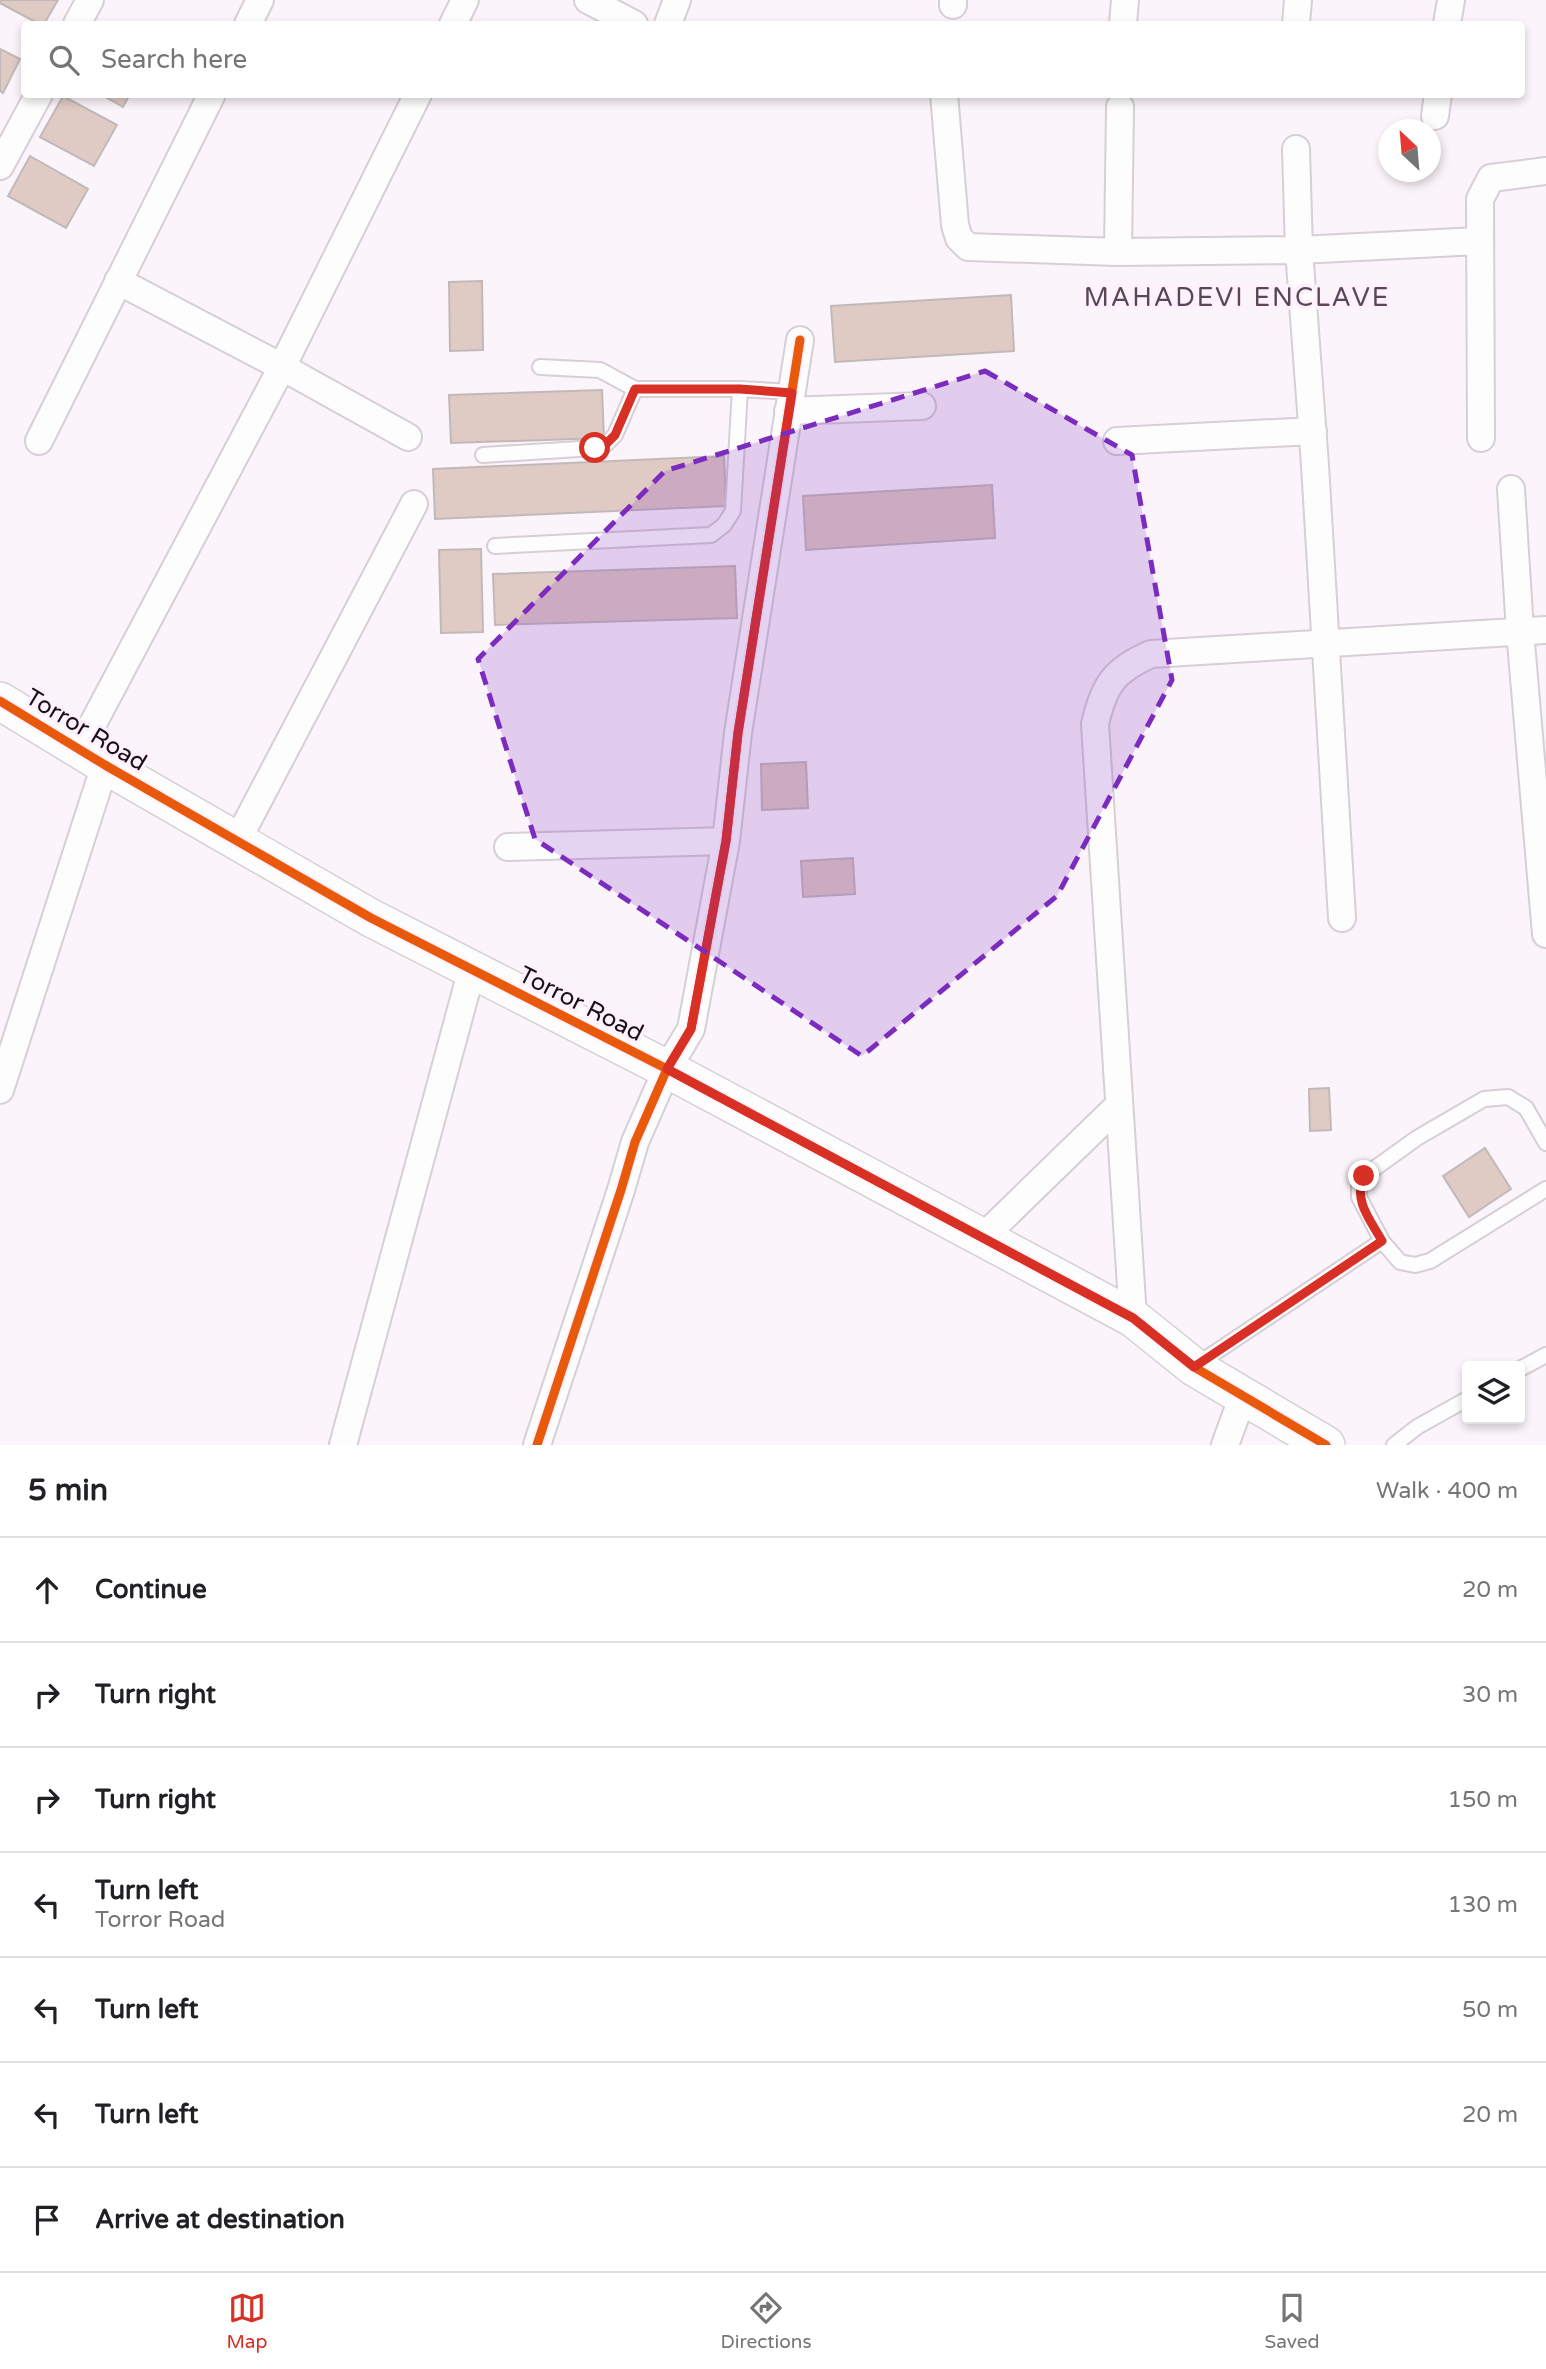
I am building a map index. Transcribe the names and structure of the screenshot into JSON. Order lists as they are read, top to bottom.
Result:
{
  "streets": {
    "street": ["Torror Road"]
  },
  "districts": ["MAHADEVI ENCLAVE"],
  "north": "top left",
  "page": {
    "search": "Search here",
    "heading": ["5 min", "Walk · 400 m"],
    "list": [
      ["Continue", "20 m"],
      ["Turn right", "30 m"],
      ["Turn right", "150 m"],
      ["Turn left", "Torror Road", "130 m"],
      ["Turn left", "50 m"],
      ["Turn left", "20 m"],
      "Arrive at destination"
    ],
    "nav": ["Map", "Directions", "Saved"]
  }
}
